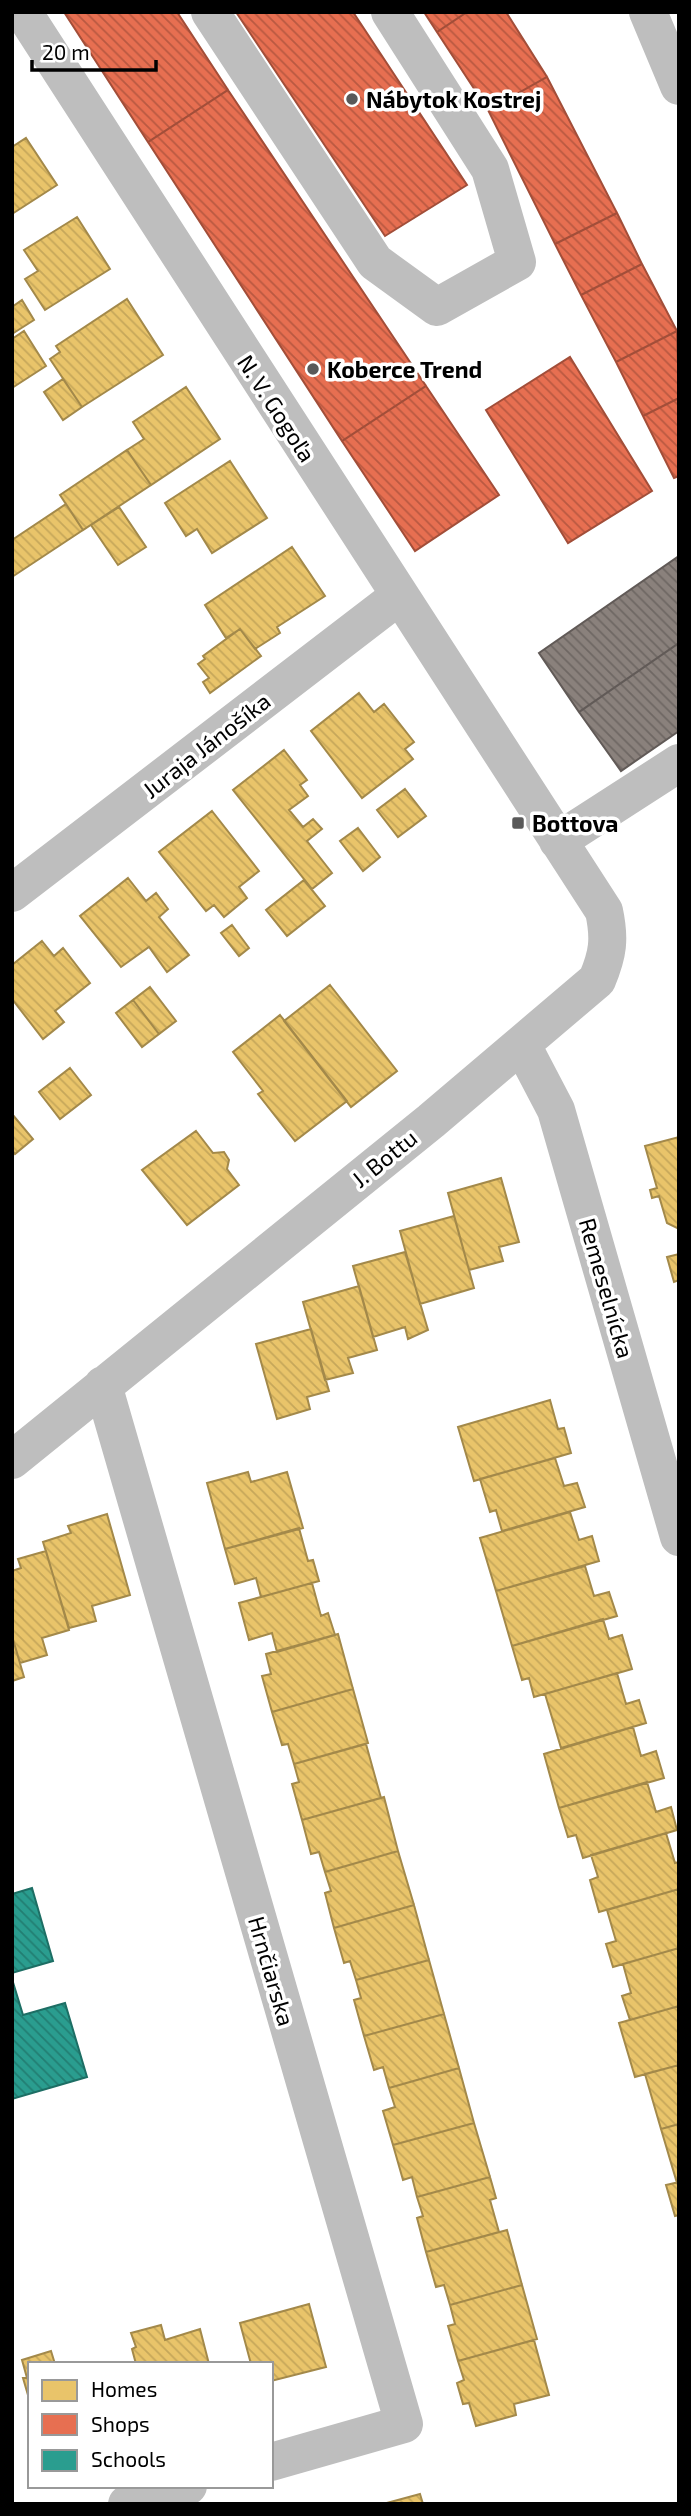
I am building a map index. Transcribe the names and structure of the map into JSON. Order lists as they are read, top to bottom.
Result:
{
  "streets": {
    "street": [
      "N. V. Gogoľa",
      "Juraja Jánošíka",
      "J. Bottu",
      "Remeselnícka",
      "Hrnčiarska"
    ]
  },
  "crossings": [
    ["N. V. Gogoľa", "Juraja Jánošíka"],
    ["N. V. Gogoľa", "J. Bottu"],
    ["J. Bottu", "Remeselnícka"],
    ["J. Bottu", "Hrnčiarska"]
  ],
  "places": {
    "other": ["Nábytok Kostrej", "Koberce Trend"],
    "transit": ["Bottova"]
  },
  "legend": ["Homes", "Shops", "Schools"],
  "scale_bar": "20 m"
}
